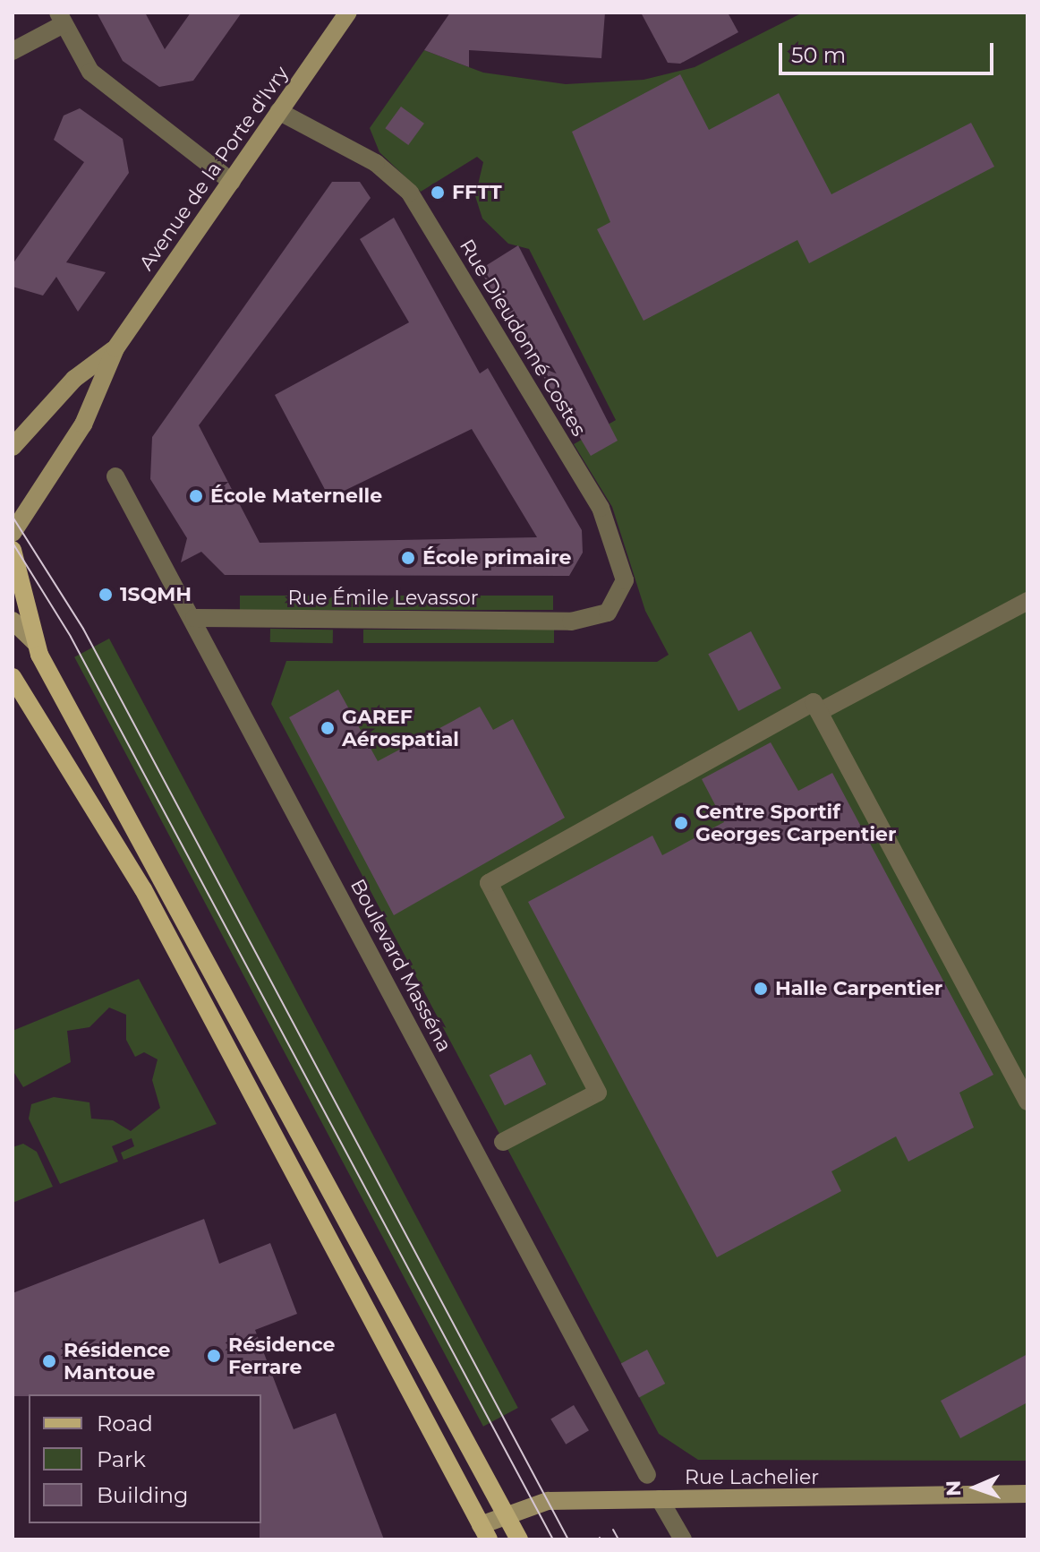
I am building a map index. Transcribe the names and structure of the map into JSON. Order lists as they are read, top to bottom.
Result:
{
  "streets": {
    "main road": ["Avenue de la Porte d'Ivry", "Rue Lachelier"],
    "street": ["Rue Dieudonné Costes", "Rue Émile Levassor", "Boulevard Masséna"]
  },
  "crossings": [
    ["Avenue de la Porte d'Ivry", "Rue Dieudonné Costes"],
    ["Rue Dieudonné Costes", "Rue Émile Levassor"],
    ["Rue Émile Levassor", "Boulevard Masséna"]
  ],
  "places": [
    "FFTT",
    "École Maternelle",
    "École primaire",
    "1SQMH",
    "GAREF Aérospatial",
    "Centre Sportif Georges Carpentier",
    "Halle Carpentier",
    "Résidence Ferrare",
    "Résidence Mantoue"
  ],
  "legend": ["Road", "Park", "Building"],
  "scale_bar": "50 m",
  "north": "left"
}
